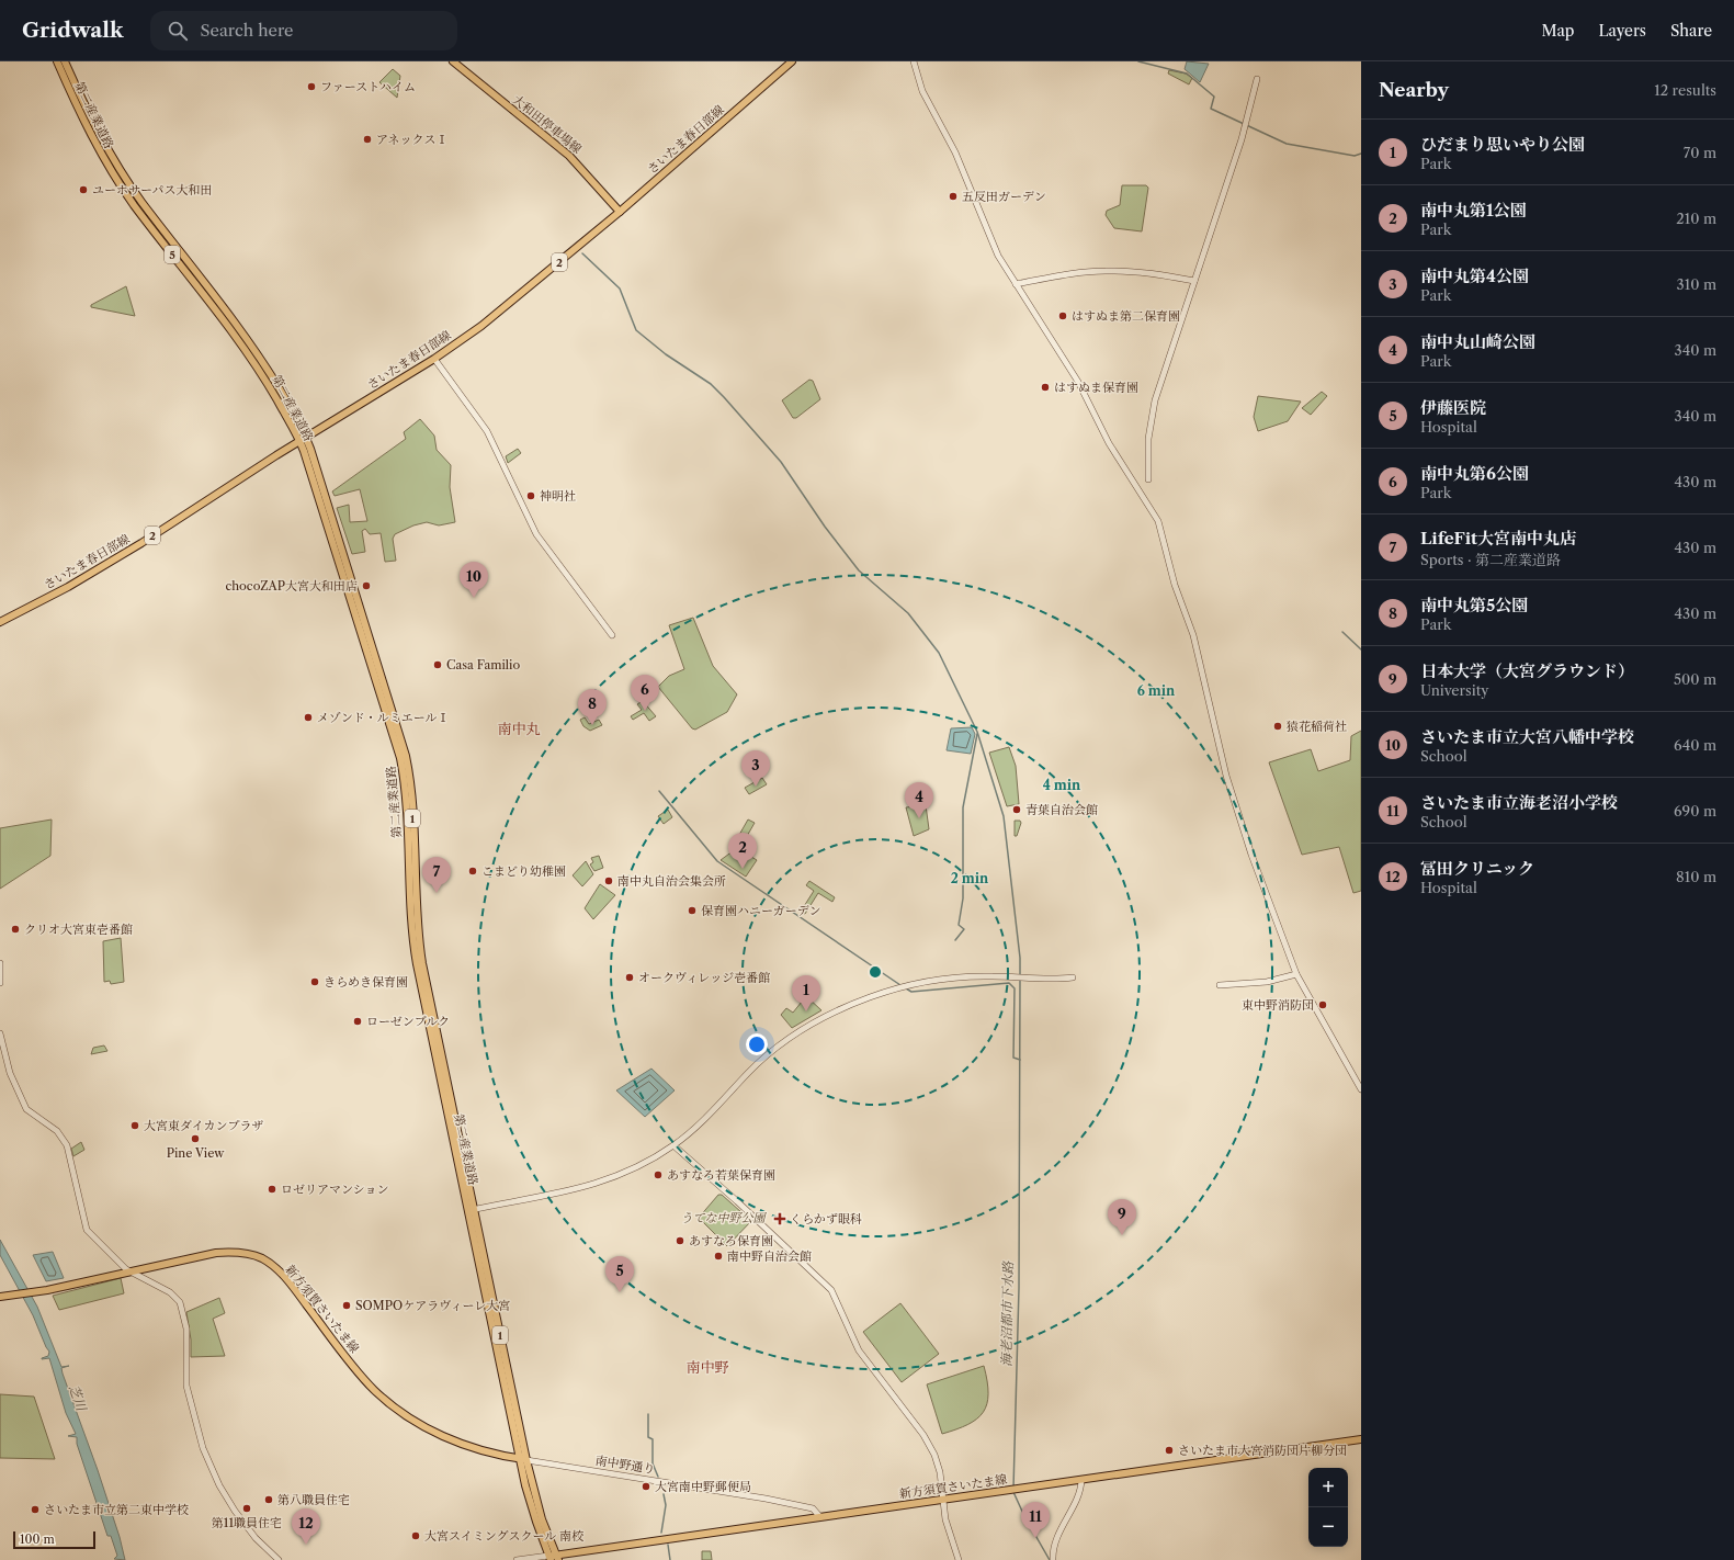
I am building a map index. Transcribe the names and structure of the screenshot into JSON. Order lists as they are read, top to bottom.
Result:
{
  "streets": {
    "main road": [
      "第二産業道路",
      "大和田停車場線",
      "さいたま春日部線",
      "5",
      "2",
      "1",
      "新方須賀さいたま線"
    ],
    "street": ["南中野通り"]
  },
  "crossings": [
    ["第二産業道路", "さいたま春日部線"],
    ["第二産業道路", "新方須賀さいたま線"],
    ["第二産業道路", "南中野通り"],
    ["大和田停車場線", "さいたま春日部線"],
    ["新方須賀さいたま線", "南中野通り"]
  ],
  "districts": ["南中丸", "南中野"],
  "water": ["海老沼都市下水路", "芝川"],
  "parks": ["うてな中野公園"],
  "places": {
    "other": [
      "ファーストハイム",
      "アネックスⅠ",
      "ユーホサーパス大和田",
      "五反田ガーデン",
      "はすぬま第二保育園",
      "はすぬま保育園",
      "神明社",
      "chocoZAP大宮大和田店",
      "Casa Familio",
      "メゾンド・ルミエールⅠ",
      "猿花稲荷社",
      "青葉自治会館",
      "こまどり幼稚園",
      "南中丸自治会集会所",
      "保育園ハニーガーデン",
      "クリオ大宮東壱番館",
      "オークヴィレッジ壱番館",
      "きらめき保育園",
      "東中野消防団",
      "ローゼンブルク",
      "大宮東ダイカンプラザ",
      "Pine View",
      "あすなろ若葉保育園",
      "ロゼリアマンション",
      "あすなろ保育園",
      "南中野自治会館",
      "SOMPOケアラヴィーレ大宮",
      "さいたま市大宮消防団片柳分団",
      "大宮南中野郵便局",
      "第八職員住宅",
      "第11職員住宅",
      "さいたま市立第二東中学校",
      "大宮スイミングスクール 南校"
    ],
    "health": ["くらかず眼科"]
  },
  "scale_bar": "100 m",
  "page": {
    "header": "Gridwalk",
    "search": "Search here",
    "nav": ["Map", "Layers", "Share"],
    "heading": ["Nearby", "12 results"],
    "list": [
      {
        "mark": "1",
        "name": "ひだまり思いやり公園",
        "note": "Park",
        "value": "70 m"
      },
      {
        "mark": "2",
        "name": "南中丸第1公園",
        "note": "Park",
        "value": "210 m"
      },
      {
        "mark": "3",
        "name": "南中丸第4公園",
        "note": "Park",
        "value": "310 m"
      },
      {
        "mark": "4",
        "name": "南中丸山崎公園",
        "note": "Park",
        "value": "340 m"
      },
      {
        "mark": "5",
        "name": "伊藤医院",
        "note": "Hospital",
        "value": "340 m"
      },
      {
        "mark": "6",
        "name": "南中丸第6公園",
        "note": "Park",
        "value": "430 m"
      },
      {
        "mark": "7",
        "name": "LifeFit大宮南中丸店",
        "note": "Sports · 第二産業道路",
        "value": "430 m"
      },
      {
        "mark": "8",
        "name": "南中丸第5公園",
        "note": "Park",
        "value": "430 m"
      },
      {
        "mark": "9",
        "name": "日本大学（大宮グラウンド）",
        "note": "University",
        "value": "500 m"
      },
      {
        "mark": "10",
        "name": "さいたま市立大宮八幡中学校",
        "note": "School",
        "value": "640 m"
      },
      {
        "mark": "11",
        "name": "さいたま市立海老沼小学校",
        "note": "School",
        "value": "690 m"
      },
      {
        "mark": "12",
        "name": "冨田クリニック",
        "note": "Hospital",
        "value": "810 m"
      }
    ],
    "pins": [
      "10",
      "6",
      "8",
      "3",
      "4",
      "2",
      "7",
      "1",
      "9",
      "5",
      "11",
      "12"
    ],
    "map_buttons": ["+", "−"],
    "scale": "100 m"
  },
  "rings": ["6 min", "4 min", "2 min"]
}
